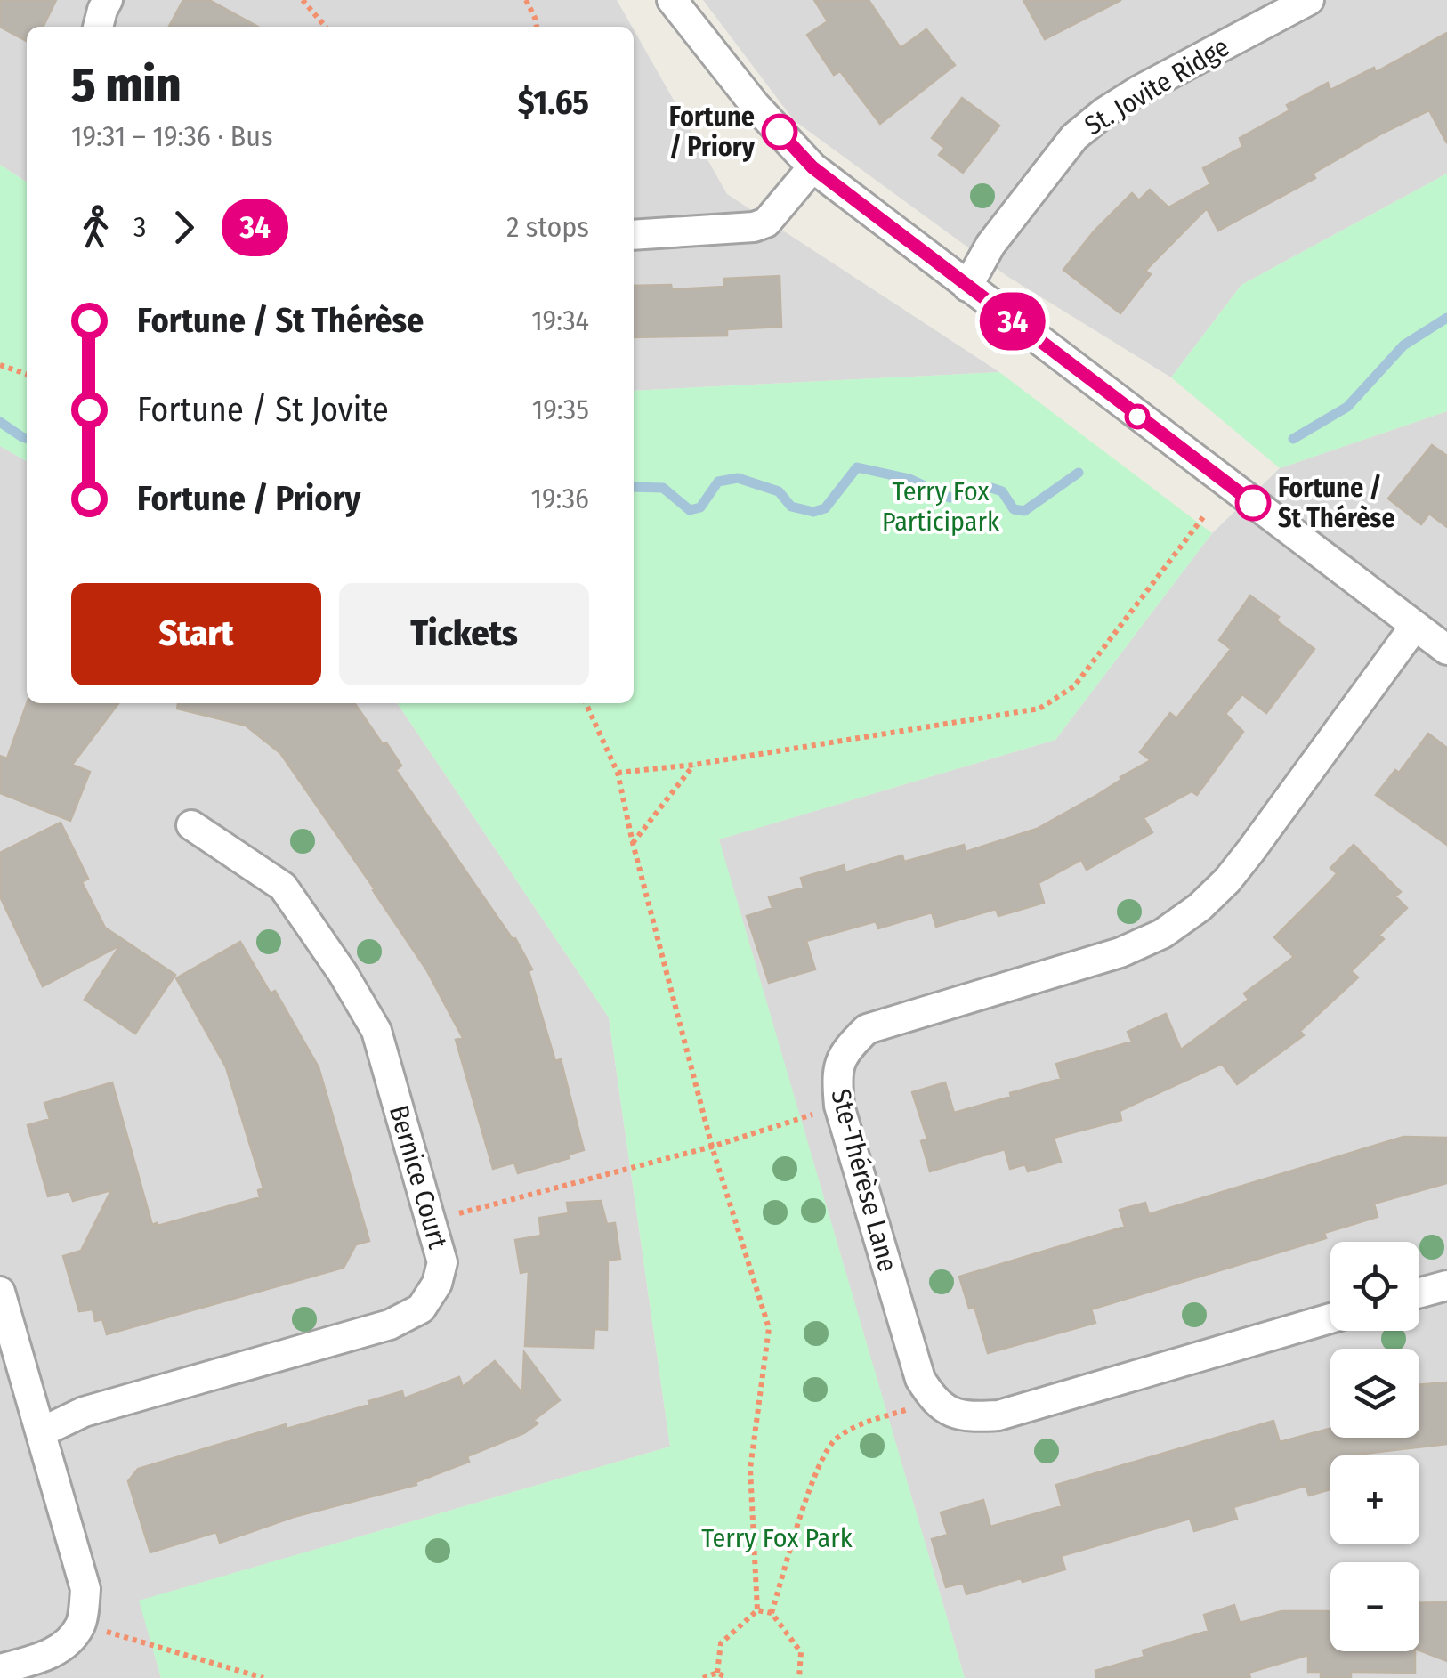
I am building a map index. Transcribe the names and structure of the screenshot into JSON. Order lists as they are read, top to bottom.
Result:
{
  "streets": {
    "street": ["St. Jovite Ridge", "Bernice Court", "Ste-Thérèse Lane"]
  },
  "parks": ["Terry Fox Participark", "Terry Fox Park"],
  "places": ["Fortune / Priory", "Fortune / St Thérèse"],
  "lines": ["bus line 34"],
  "page": {
    "on_map": "34",
    "heading": ["5 min", "19:31 – 19:36 · Bus", "$1.65"],
    "legs": ["3", "34", "2 stops"],
    "list": [
      {
        "name": "Fortune / St Thérèse",
        "value": "19:34"
      },
      {
        "name": "Fortune / St Jovite",
        "value": "19:35"
      },
      {
        "name": "Fortune / Priory",
        "value": "19:36"
      }
    ],
    "buttons": ["Start", "Tickets"],
    "map_buttons": ["+", "−"]
  }
}
